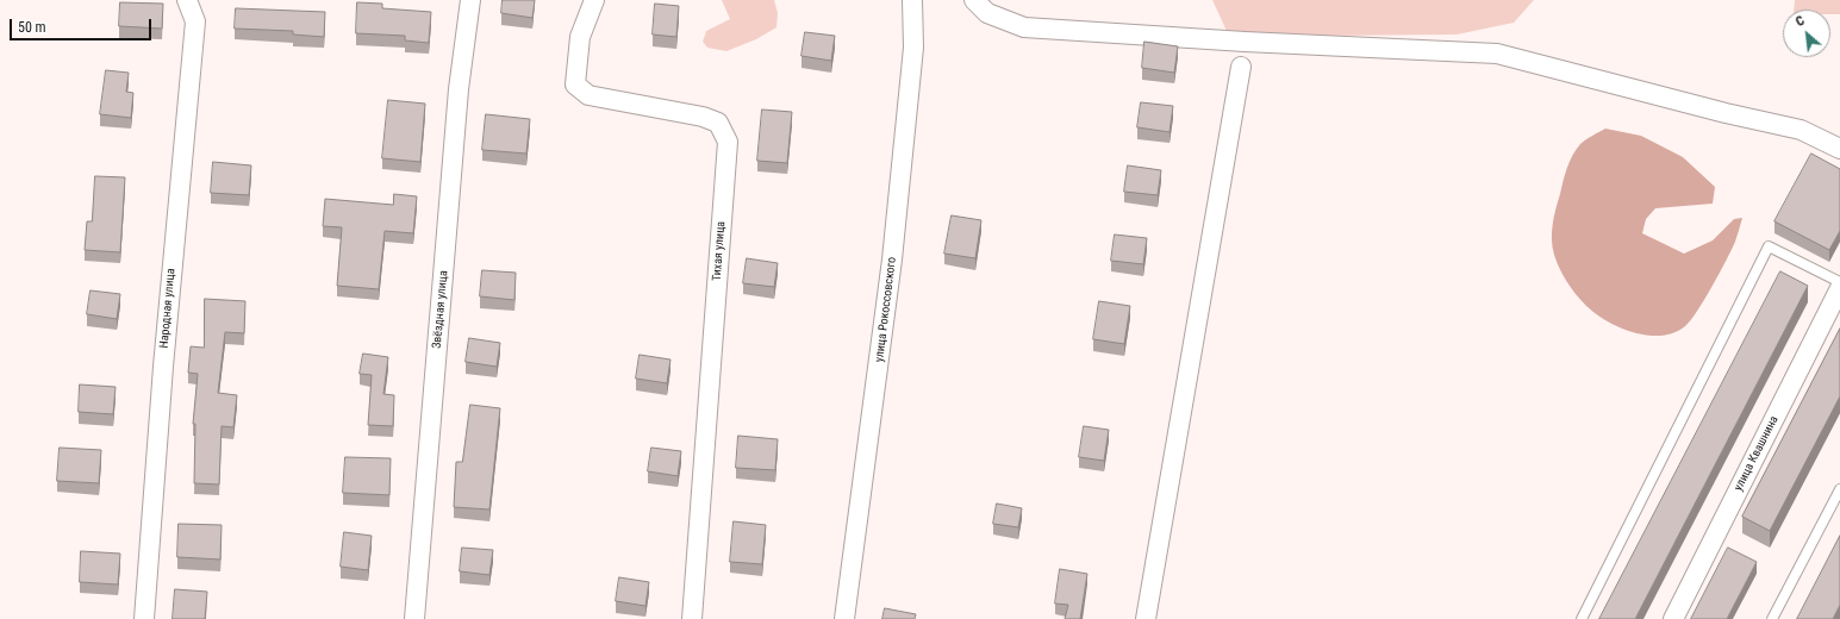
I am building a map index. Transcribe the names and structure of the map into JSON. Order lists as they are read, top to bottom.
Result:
{
  "streets": {
    "street": [
      "Тихая улица",
      "Народная улица",
      "Звёздная улица",
      "улица Рокоссовского",
      "улица Квашнина"
    ]
  },
  "scale_bar": "50 m",
  "north": "top left"
}
